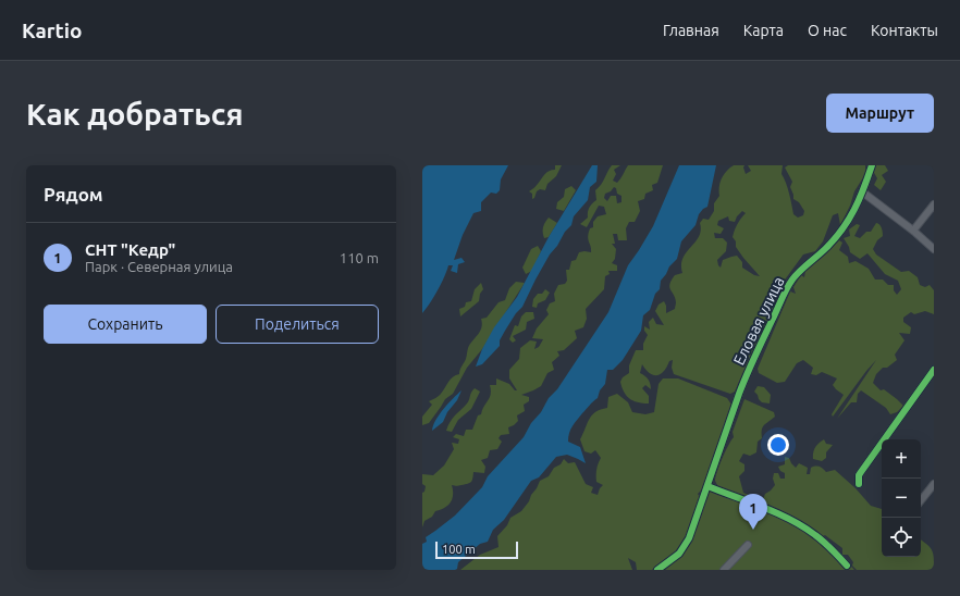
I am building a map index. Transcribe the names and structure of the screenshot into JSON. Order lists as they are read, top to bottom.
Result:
{
  "streets": {
    "street": ["Еловая улица"]
  },
  "scale_bar": "100 m",
  "page": {
    "header": "Kartio",
    "nav": [
      "Главная",
      "Карта",
      "О нас",
      "Контакты"
    ],
    "buttons": [
      "Маршрут",
      ["Сохранить", "Поделиться"]
    ],
    "title": "Как добраться",
    "heading": "Рядом",
    "list": [
      {
        "mark": "1",
        "name": "СНТ \"Кедр\"",
        "note": "Парк · Северная улица",
        "value": "110 m"
      }
    ],
    "map_buttons": ["+", "−"],
    "pins": "1",
    "scale": "100 m"
  }
}
